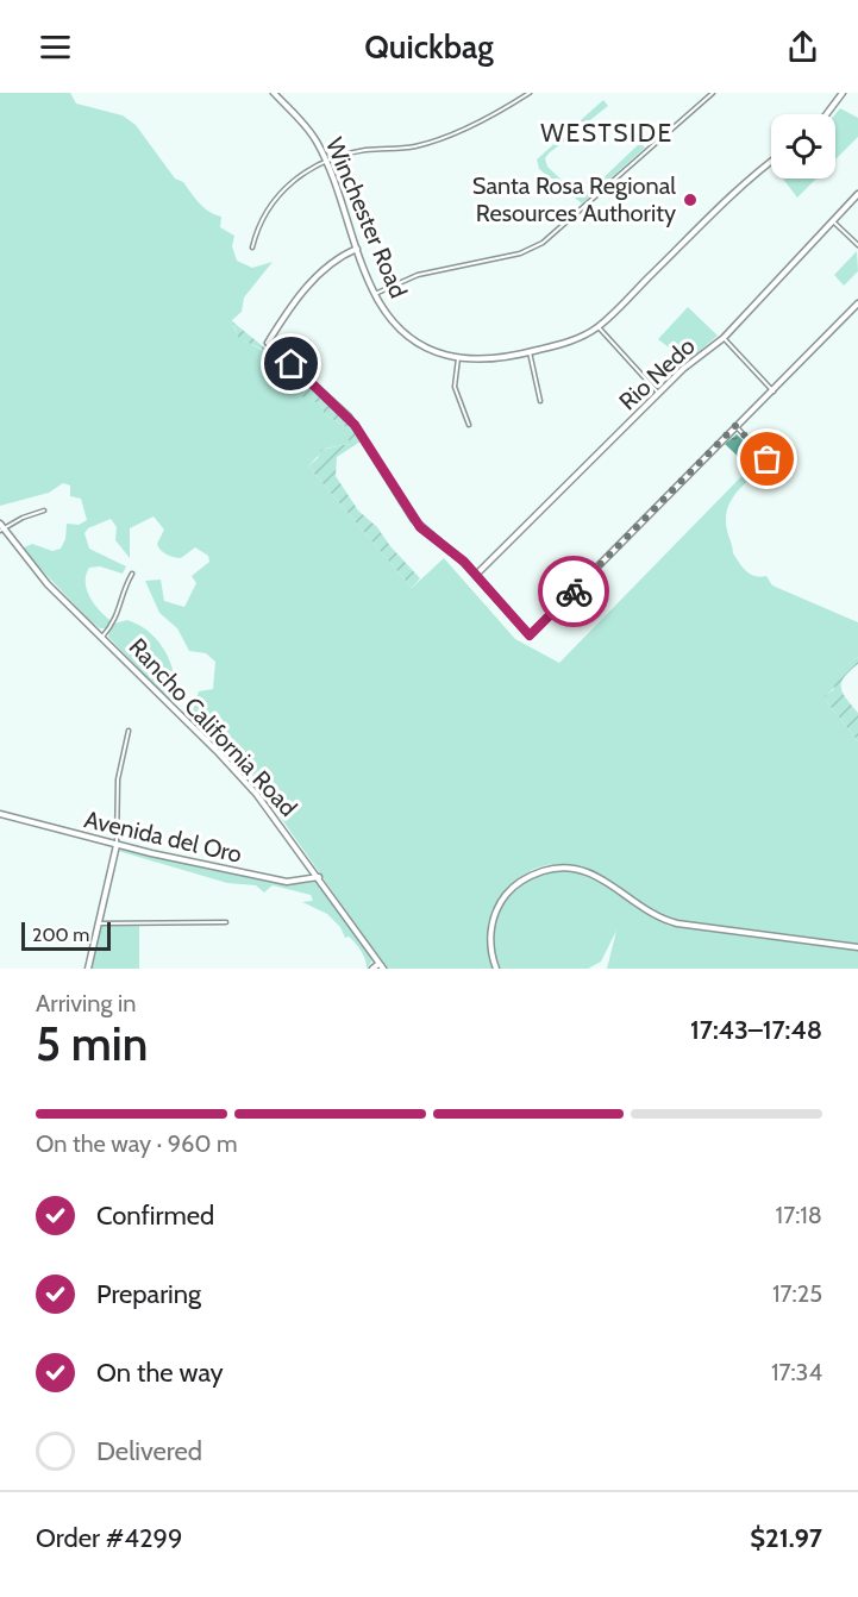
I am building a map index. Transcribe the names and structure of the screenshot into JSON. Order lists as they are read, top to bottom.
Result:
{
  "streets": {
    "street": [
      "Winchester Road",
      "Rio Nedo",
      "Rancho California Road",
      "Avenida del Oro"
    ]
  },
  "crossings": [
    ["Rancho California Road", "Avenida del Oro"]
  ],
  "districts": ["WESTSIDE"],
  "places": ["Santa Rosa Regional Resources Authority"],
  "scale_bar": "200 m",
  "page": {
    "header": "Quickbag",
    "scale": "200 m",
    "heading": ["5 min", "Arriving in", "17:43–17:48"],
    "panel": ["Order #4299", "$21.97"],
    "bar": "On the way · 960 m",
    "list": [
      ["Confirmed", "17:18"],
      ["Preparing", "17:25"],
      ["On the way", "17:34"],
      "Delivered"
    ]
  }
}
